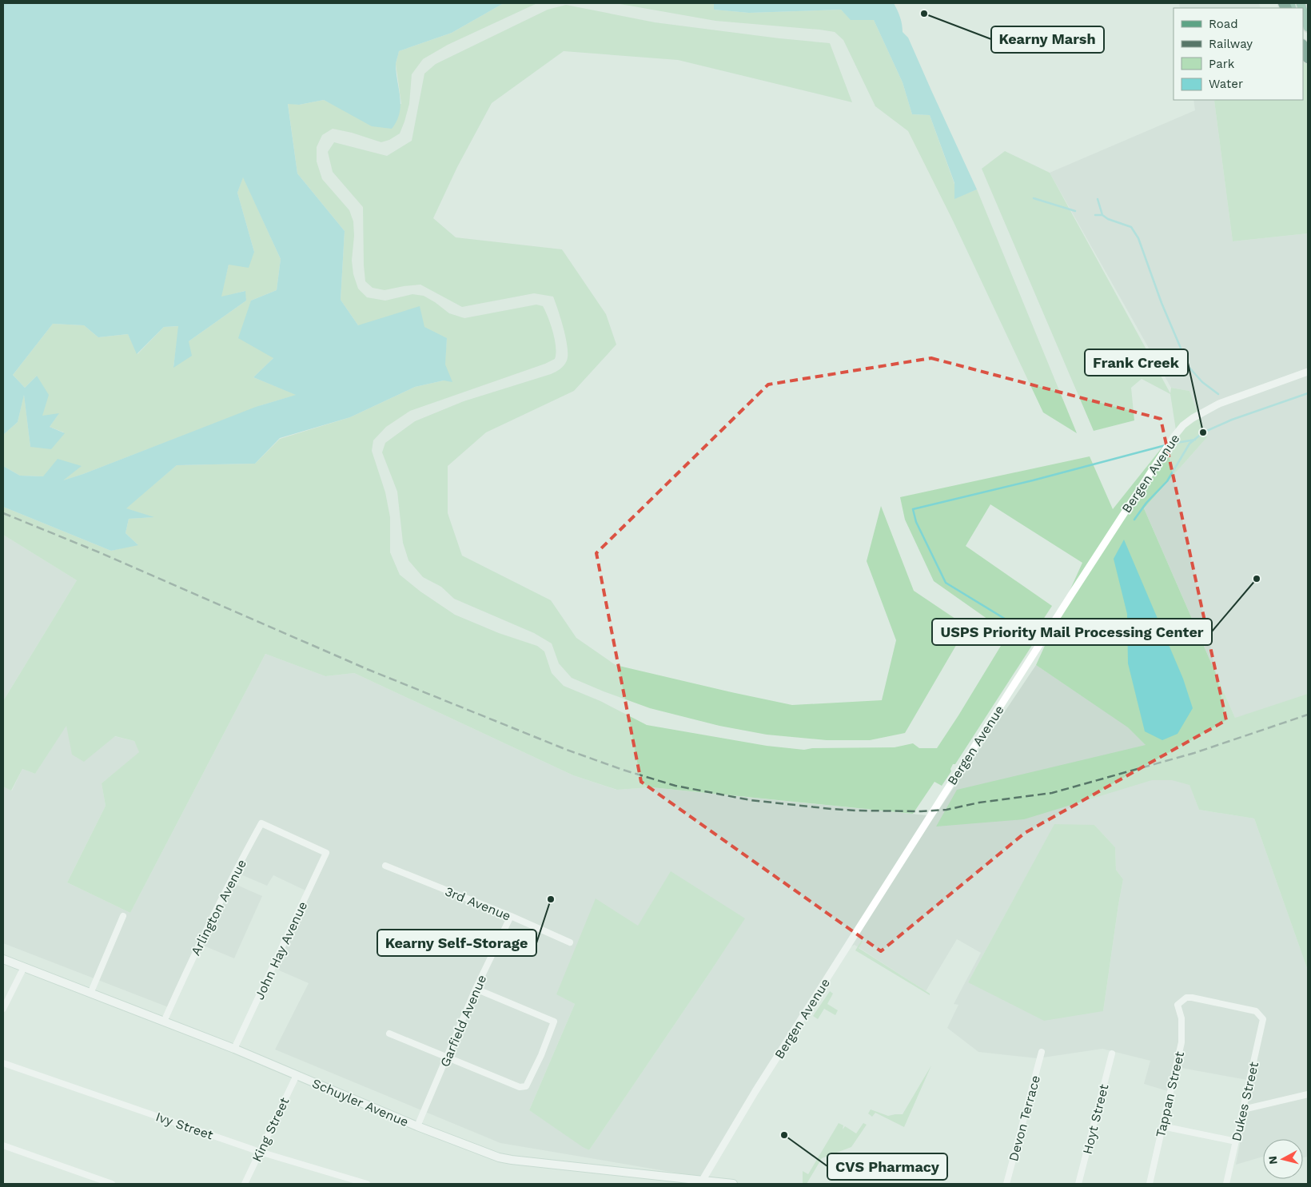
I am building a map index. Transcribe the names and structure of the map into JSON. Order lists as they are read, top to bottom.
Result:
{
  "streets": {
    "main road": ["Schuyler Avenue"],
    "street": [
      "Bergen Avenue",
      "3rd Avenue",
      "Arlington Avenue",
      "John Hay Avenue",
      "Garfield Avenue",
      "Tappan Street",
      "Dukes Street",
      "Devon Terrace",
      "Hoyt Street",
      "Ivy Street",
      "King Street"
    ]
  },
  "crossings": [
    ["Bergen Avenue", "Schuyler Avenue"],
    ["3rd Avenue", "Garfield Avenue"],
    ["Arlington Avenue", "John Hay Avenue"],
    ["Arlington Avenue", "Schuyler Avenue"],
    ["John Hay Avenue", "Schuyler Avenue"],
    ["Garfield Avenue", "Schuyler Avenue"],
    ["Tappan Street", "Dukes Street"],
    ["Schuyler Avenue", "King Street"],
    ["Ivy Street", "King Street"]
  ],
  "places": [
    "Kearny Marsh",
    "Frank Creek",
    "USPS Priority Mail Processing Center",
    "Kearny Self-Storage",
    "CVS Pharmacy"
  ],
  "legend": [
    "Road",
    "Railway",
    "Park",
    "Water"
  ],
  "north": "left"
}
